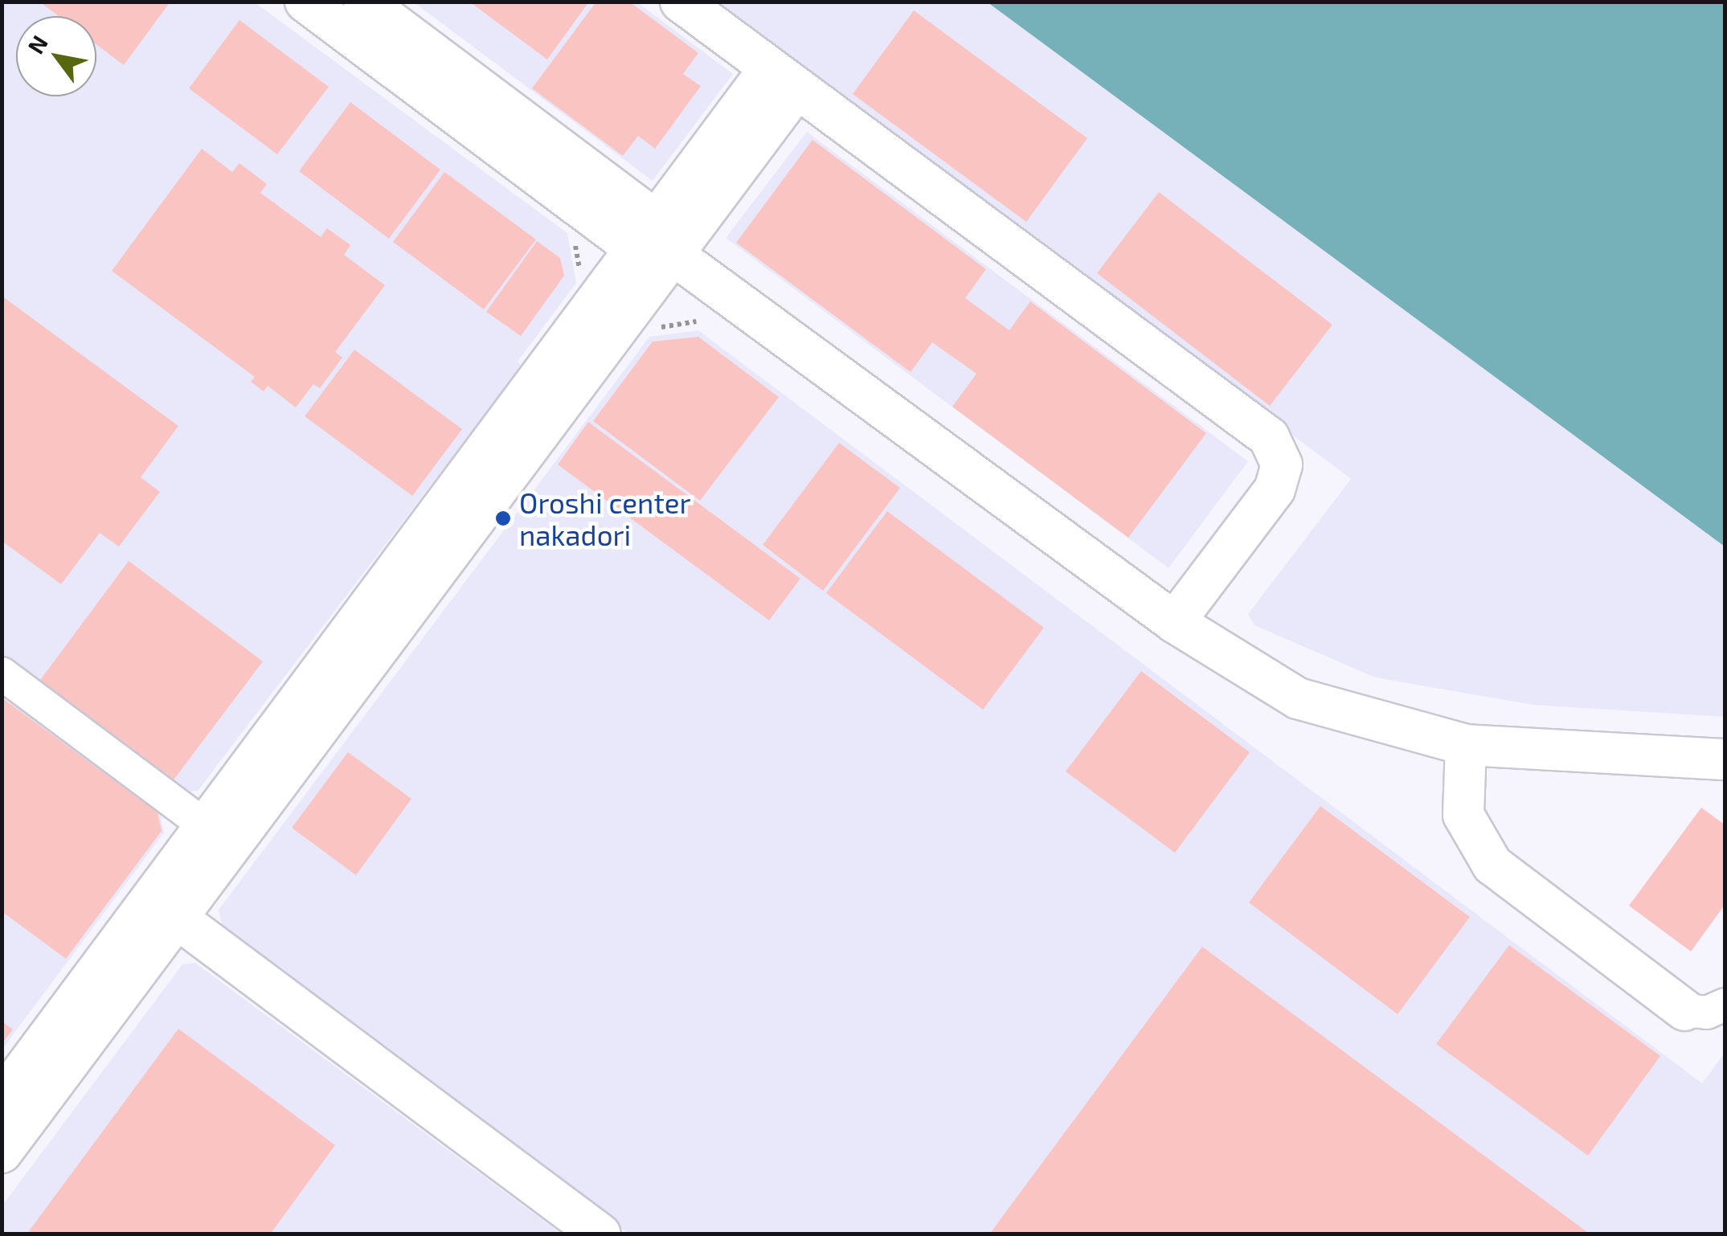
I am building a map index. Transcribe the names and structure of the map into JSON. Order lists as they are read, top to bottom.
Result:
{
  "places": ["Oroshi center nakadori"],
  "north": "top left"
}
